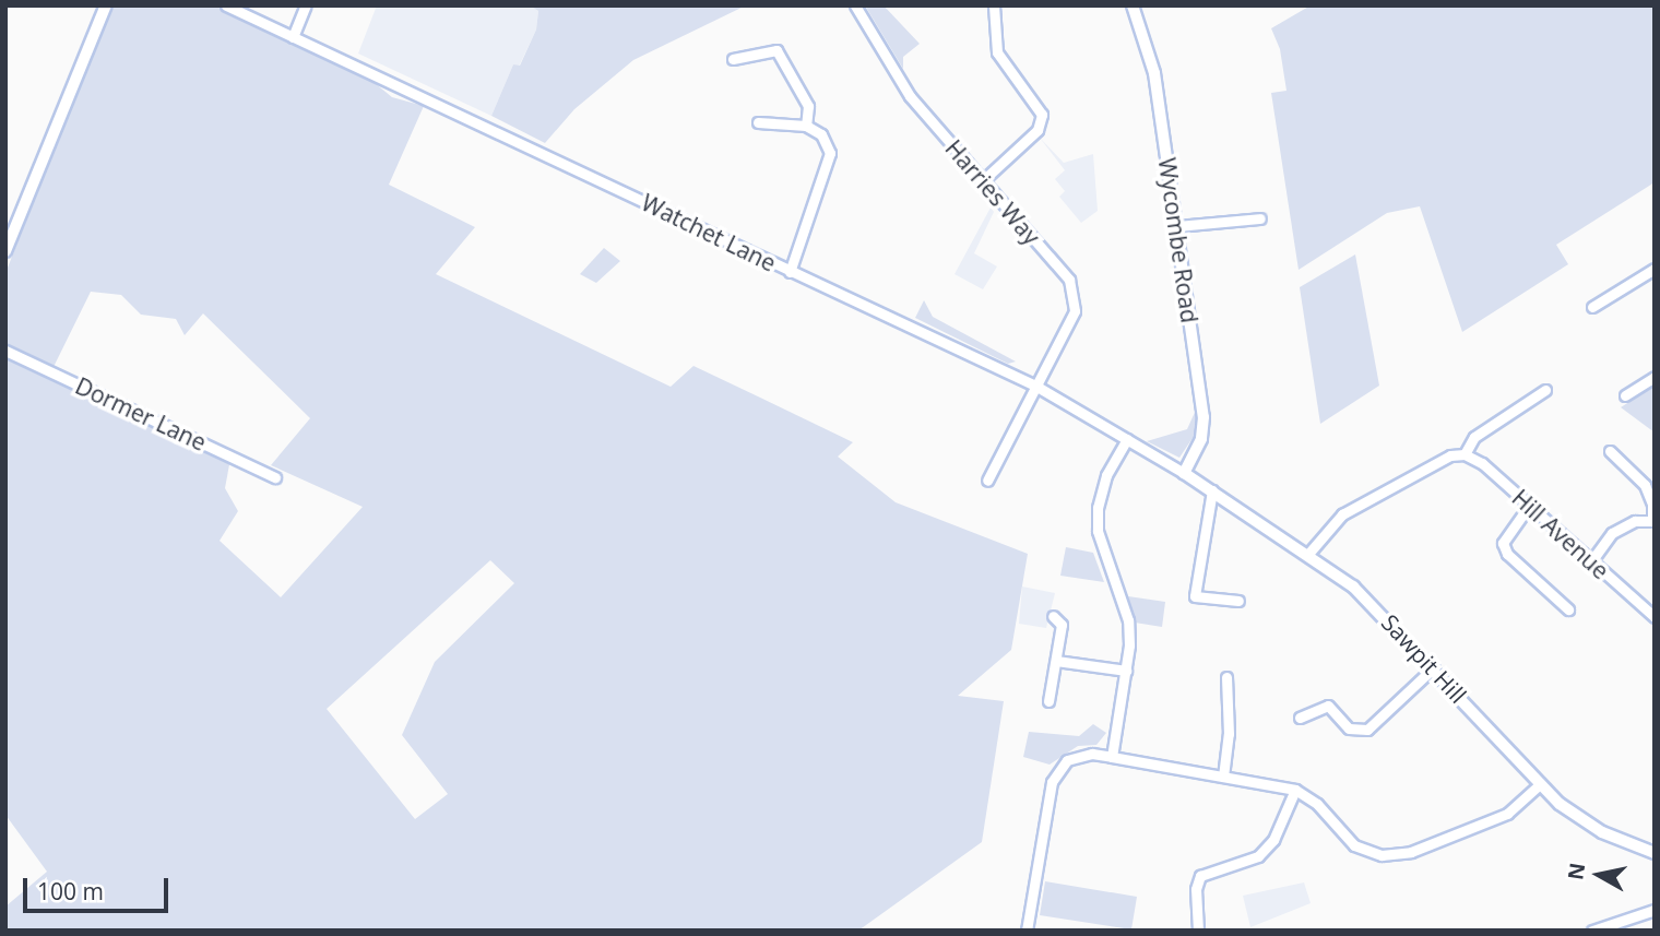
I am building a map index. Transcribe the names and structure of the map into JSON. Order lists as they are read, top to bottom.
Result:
{
  "streets": {
    "street": [
      "Harries Way",
      "Watchet Lane",
      "Wycombe Road",
      "Dormer Lane",
      "Hill Avenue",
      "Sawpit Hill"
    ]
  },
  "crossings": [
    ["Harries Way", "Watchet Lane"],
    ["Watchet Lane", "Wycombe Road"],
    ["Watchet Lane", "Sawpit Hill"],
    ["Wycombe Road", "Sawpit Hill"]
  ],
  "scale_bar": "100 m",
  "north": "left"
}
